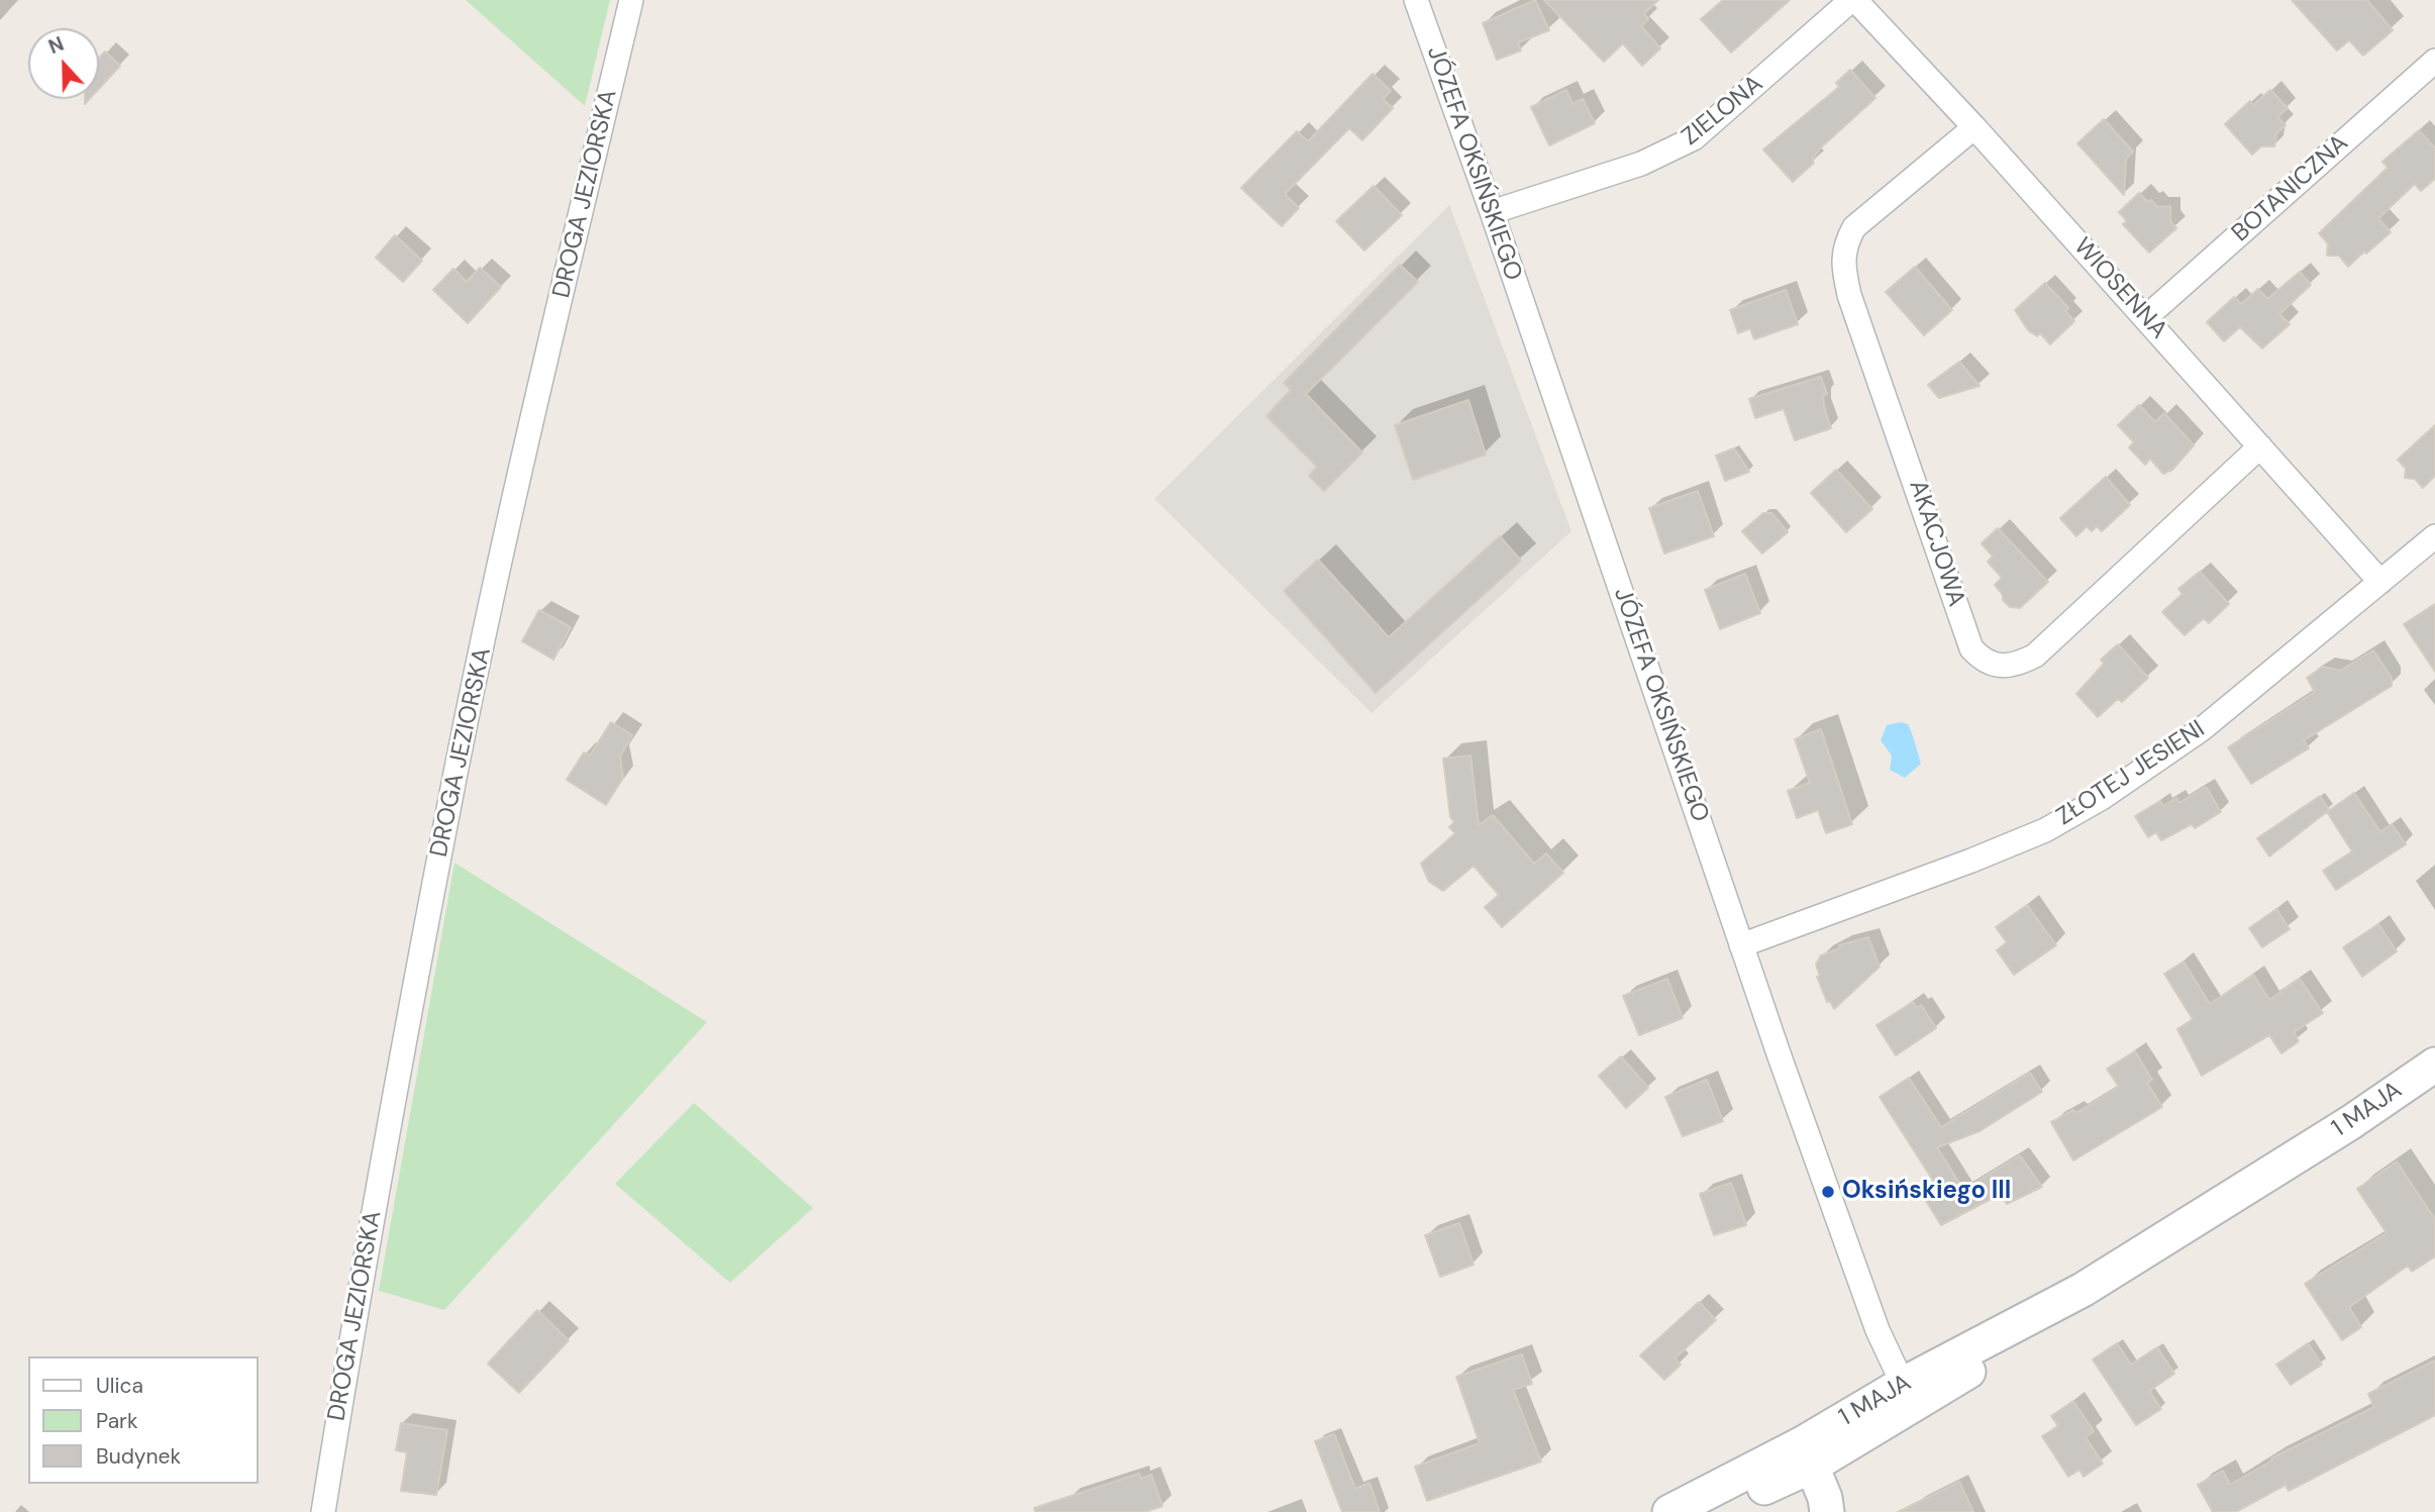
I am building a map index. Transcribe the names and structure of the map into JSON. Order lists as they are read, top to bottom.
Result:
{
  "streets": {
    "main road": ["1 MAJA"],
    "street": [
      "ZIELONA",
      "JÓZEFA OKSIŃSKIEGO",
      "BOTANICZNA",
      "DROGA JEZIORSKA",
      "WIOSENNA",
      "AKACJOWA",
      "ZŁOTEJ JESIENI"
    ]
  },
  "crossings": [
    ["ZIELONA", "JÓZEFA OKSIŃSKIEGO"],
    ["ZIELONA", "WIOSENNA"],
    ["JÓZEFA OKSIŃSKIEGO", "ZŁOTEJ JESIENI"],
    ["JÓZEFA OKSIŃSKIEGO", "1 MAJA"],
    ["BOTANICZNA", "WIOSENNA"],
    ["WIOSENNA", "AKACJOWA"],
    ["WIOSENNA", "ZŁOTEJ JESIENI"]
  ],
  "places": ["Oksińskiego III"],
  "legend": ["Ulica", "Park", "Budynek"],
  "north": "top"
}
